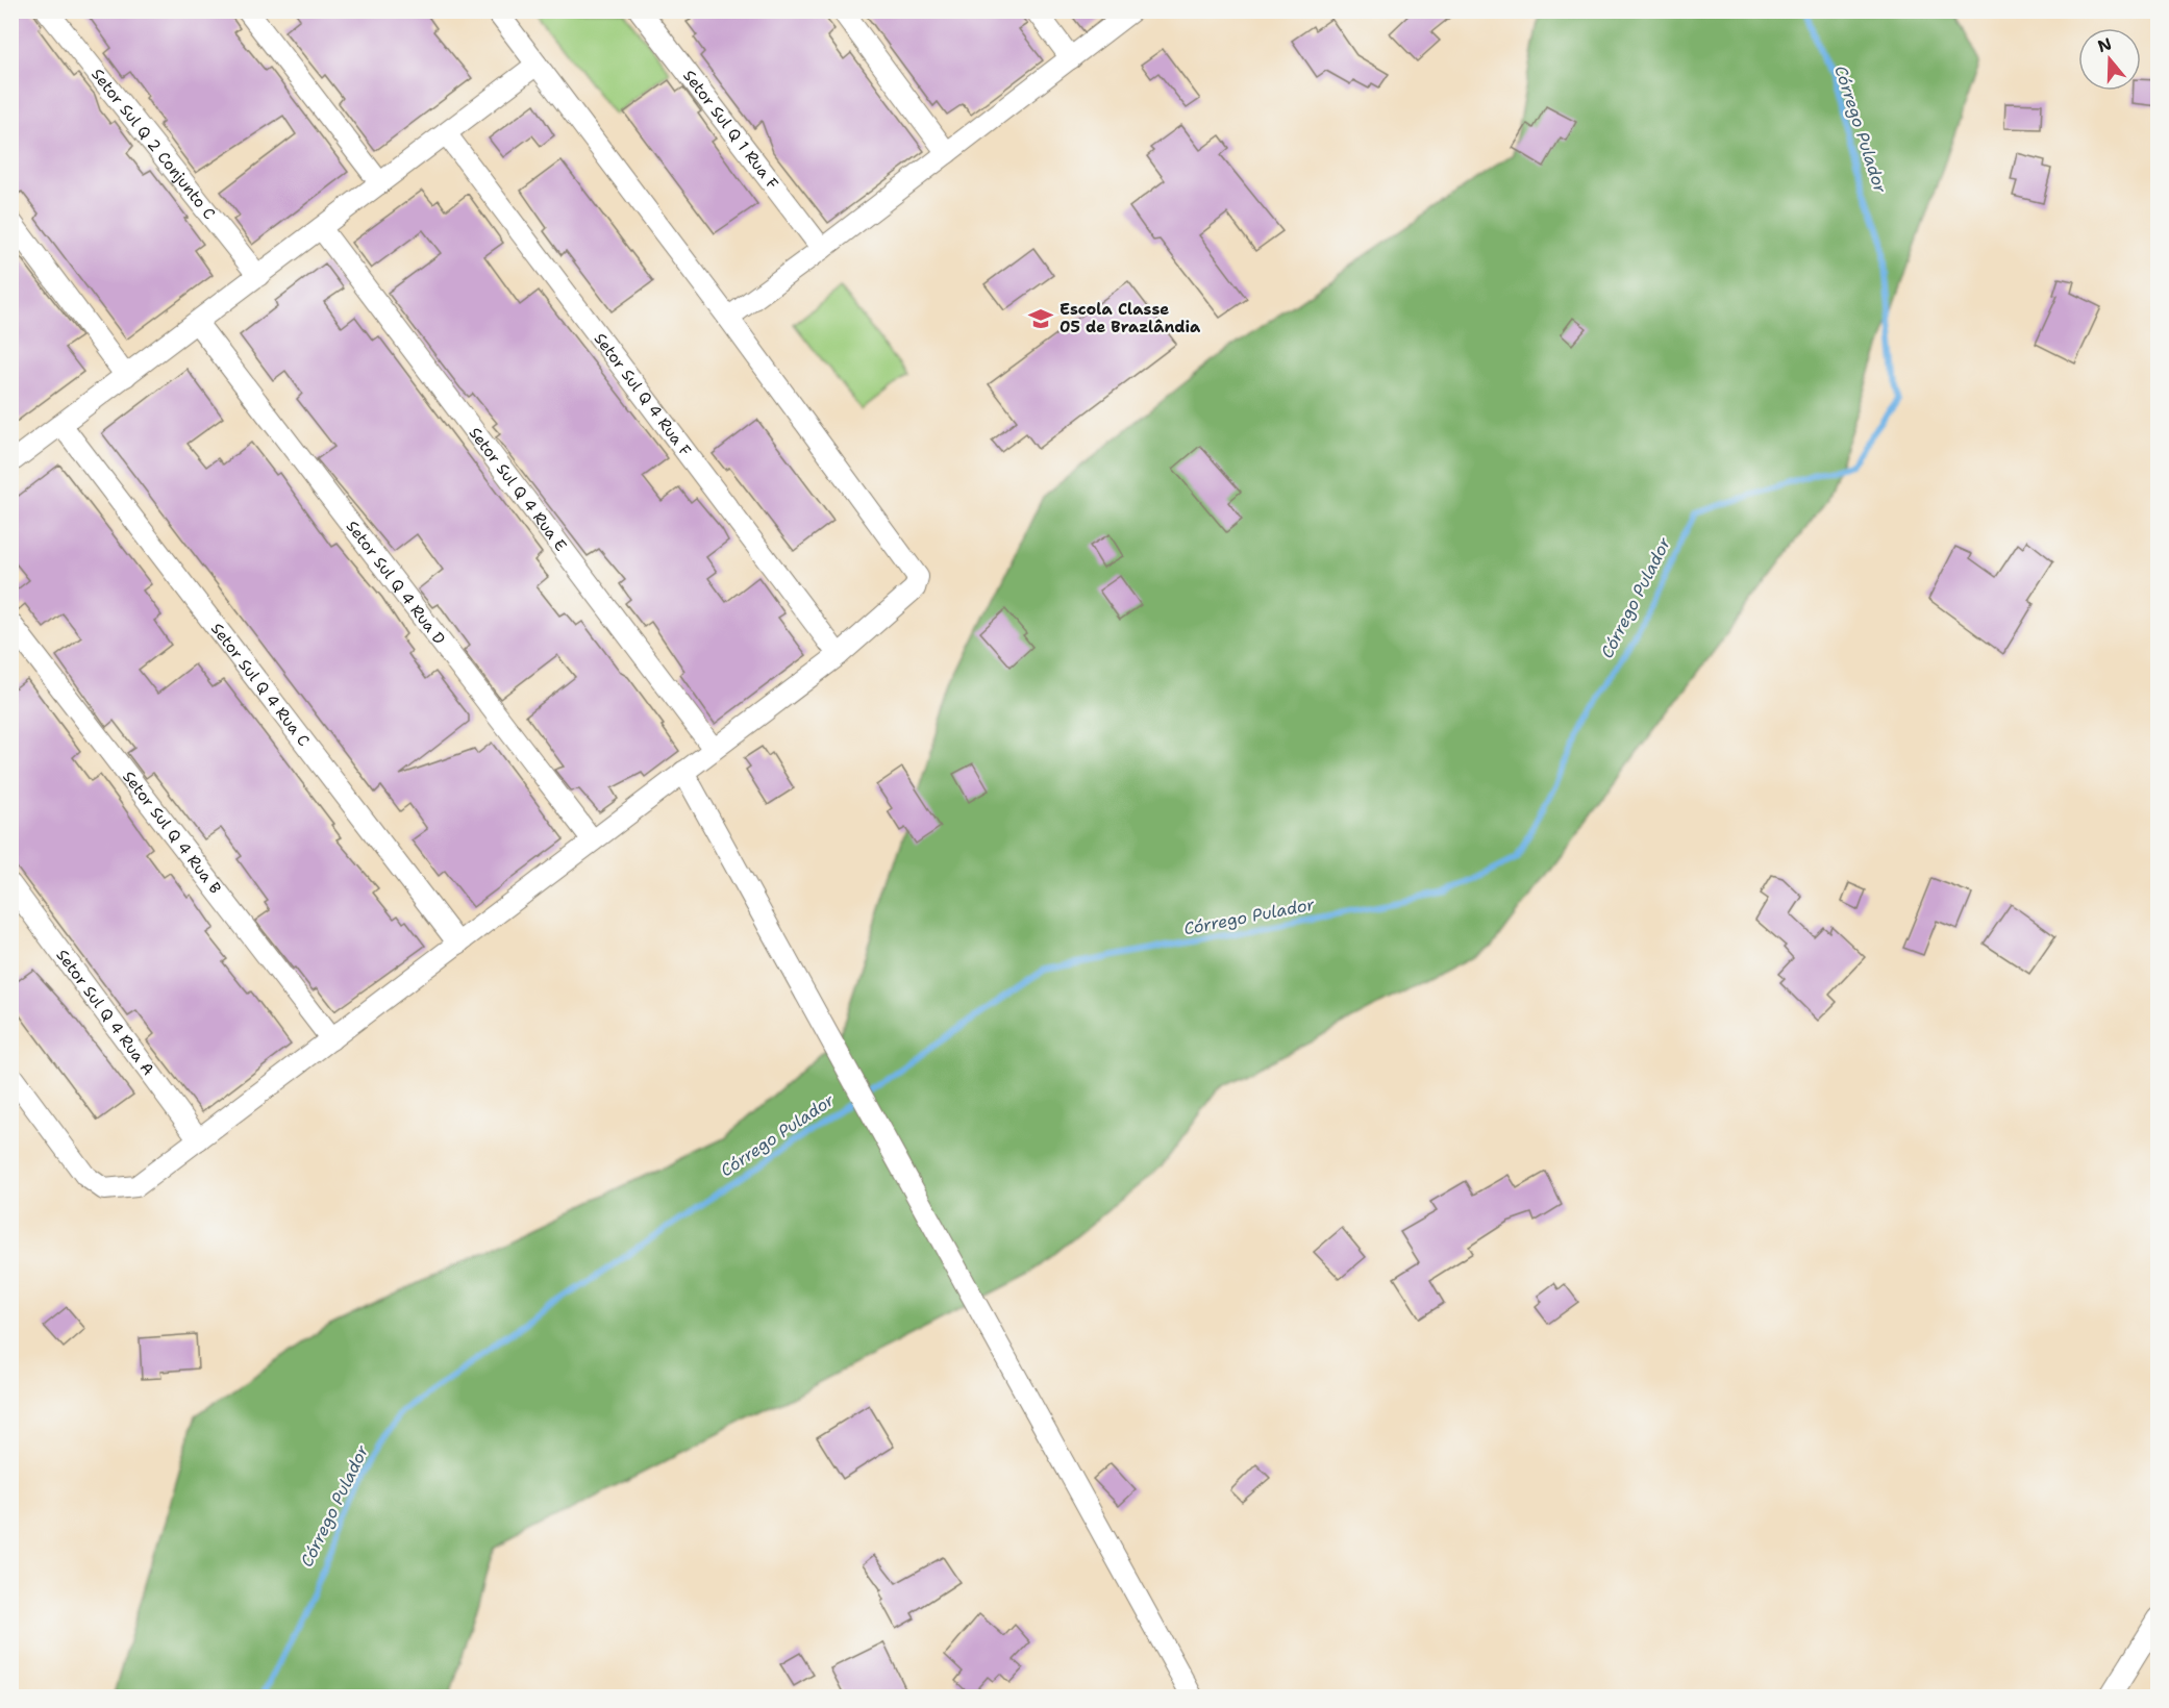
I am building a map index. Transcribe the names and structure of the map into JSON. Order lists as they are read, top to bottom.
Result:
{
  "streets": {
    "street": [
      "Setor Sul Q 1 Rua F",
      "Setor Sul Q 2 Conjunto C",
      "Setor Sul Q 4 Rua F",
      "Setor Sul Q 4 Rua E",
      "Setor Sul Q 4 Rua D",
      "Setor Sul Q 4 Rua C",
      "Setor Sul Q 4 Rua B",
      "Setor Sul Q 4 Rua A"
    ]
  },
  "water": ["Córrego Pulador"],
  "places": {
    "school or university": ["Escola Classe 05 de Brazlândia"]
  },
  "north": "top"
}
